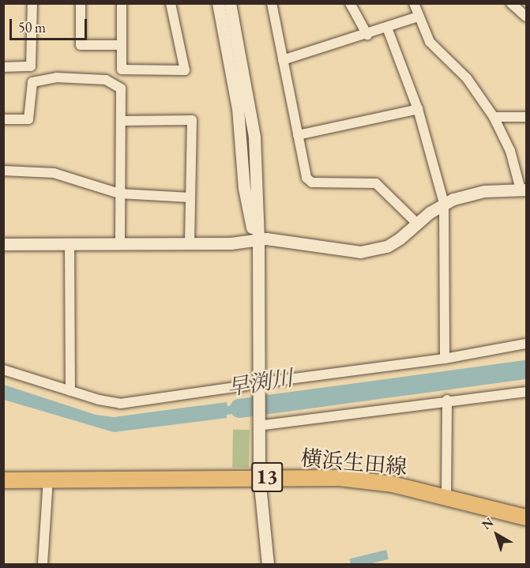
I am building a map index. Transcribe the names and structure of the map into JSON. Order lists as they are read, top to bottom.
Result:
{
  "streets": {
    "main road": ["横浜生田線", "13"]
  },
  "water": ["早渕川"],
  "scale_bar": "50 m",
  "north": "top left"
}
